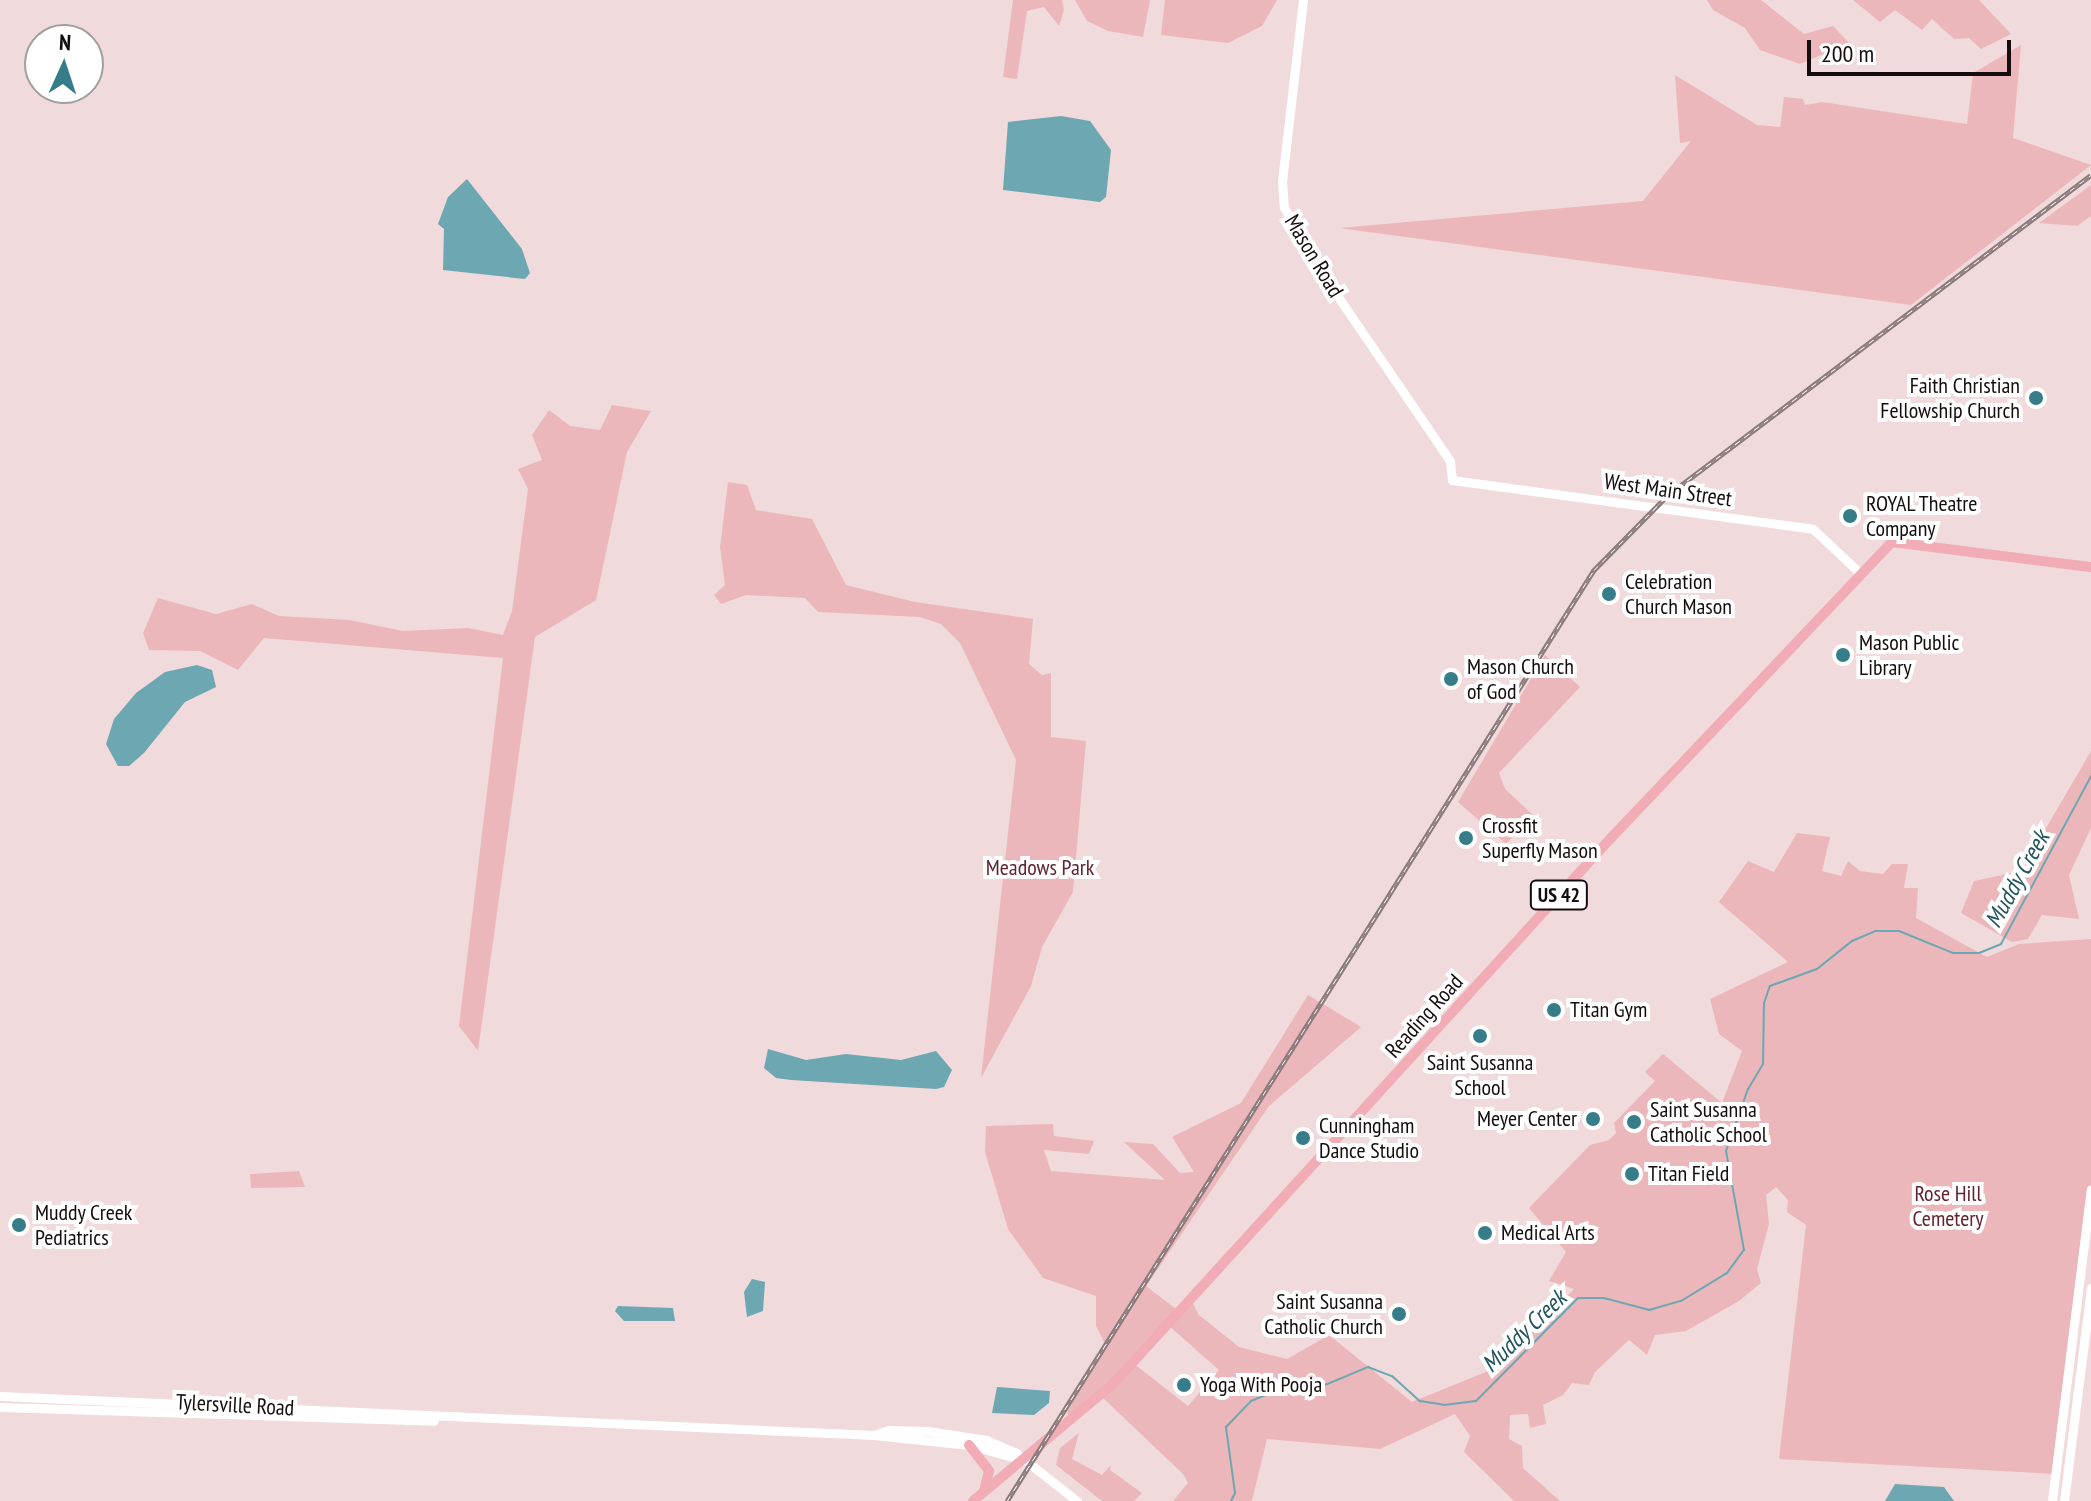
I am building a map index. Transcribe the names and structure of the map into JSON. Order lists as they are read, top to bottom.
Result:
{
  "streets": {
    "main road": [
      "Mason Road",
      "West Main Street",
      "US 42",
      "Reading Road",
      "Tylersville Road"
    ]
  },
  "crossings": [
    ["Mason Road", "West Main Street"],
    ["West Main Street", "Reading Road"],
    ["Reading Road", "Tylersville Road"]
  ],
  "water": ["Muddy Creek"],
  "parks": ["Meadows Park", "Rose Hill Cemetery"],
  "places": [
    "Faith Christian Fellowship Church",
    "ROYAL Theatre Company",
    "Celebration Church Mason",
    "Mason Public Library",
    "Mason Church of God",
    "Crossfit Superfly Mason",
    "Titan Gym",
    "Saint Susanna School",
    "Meyer Center",
    "Saint Susanna Catholic School",
    "Cunningham Dance Studio",
    "Titan Field",
    "Muddy Creek Pediatrics",
    "Medical Arts",
    "Saint Susanna Catholic Church",
    "Yoga With Pooja"
  ],
  "scale_bar": "200 m",
  "north": "top"
}
